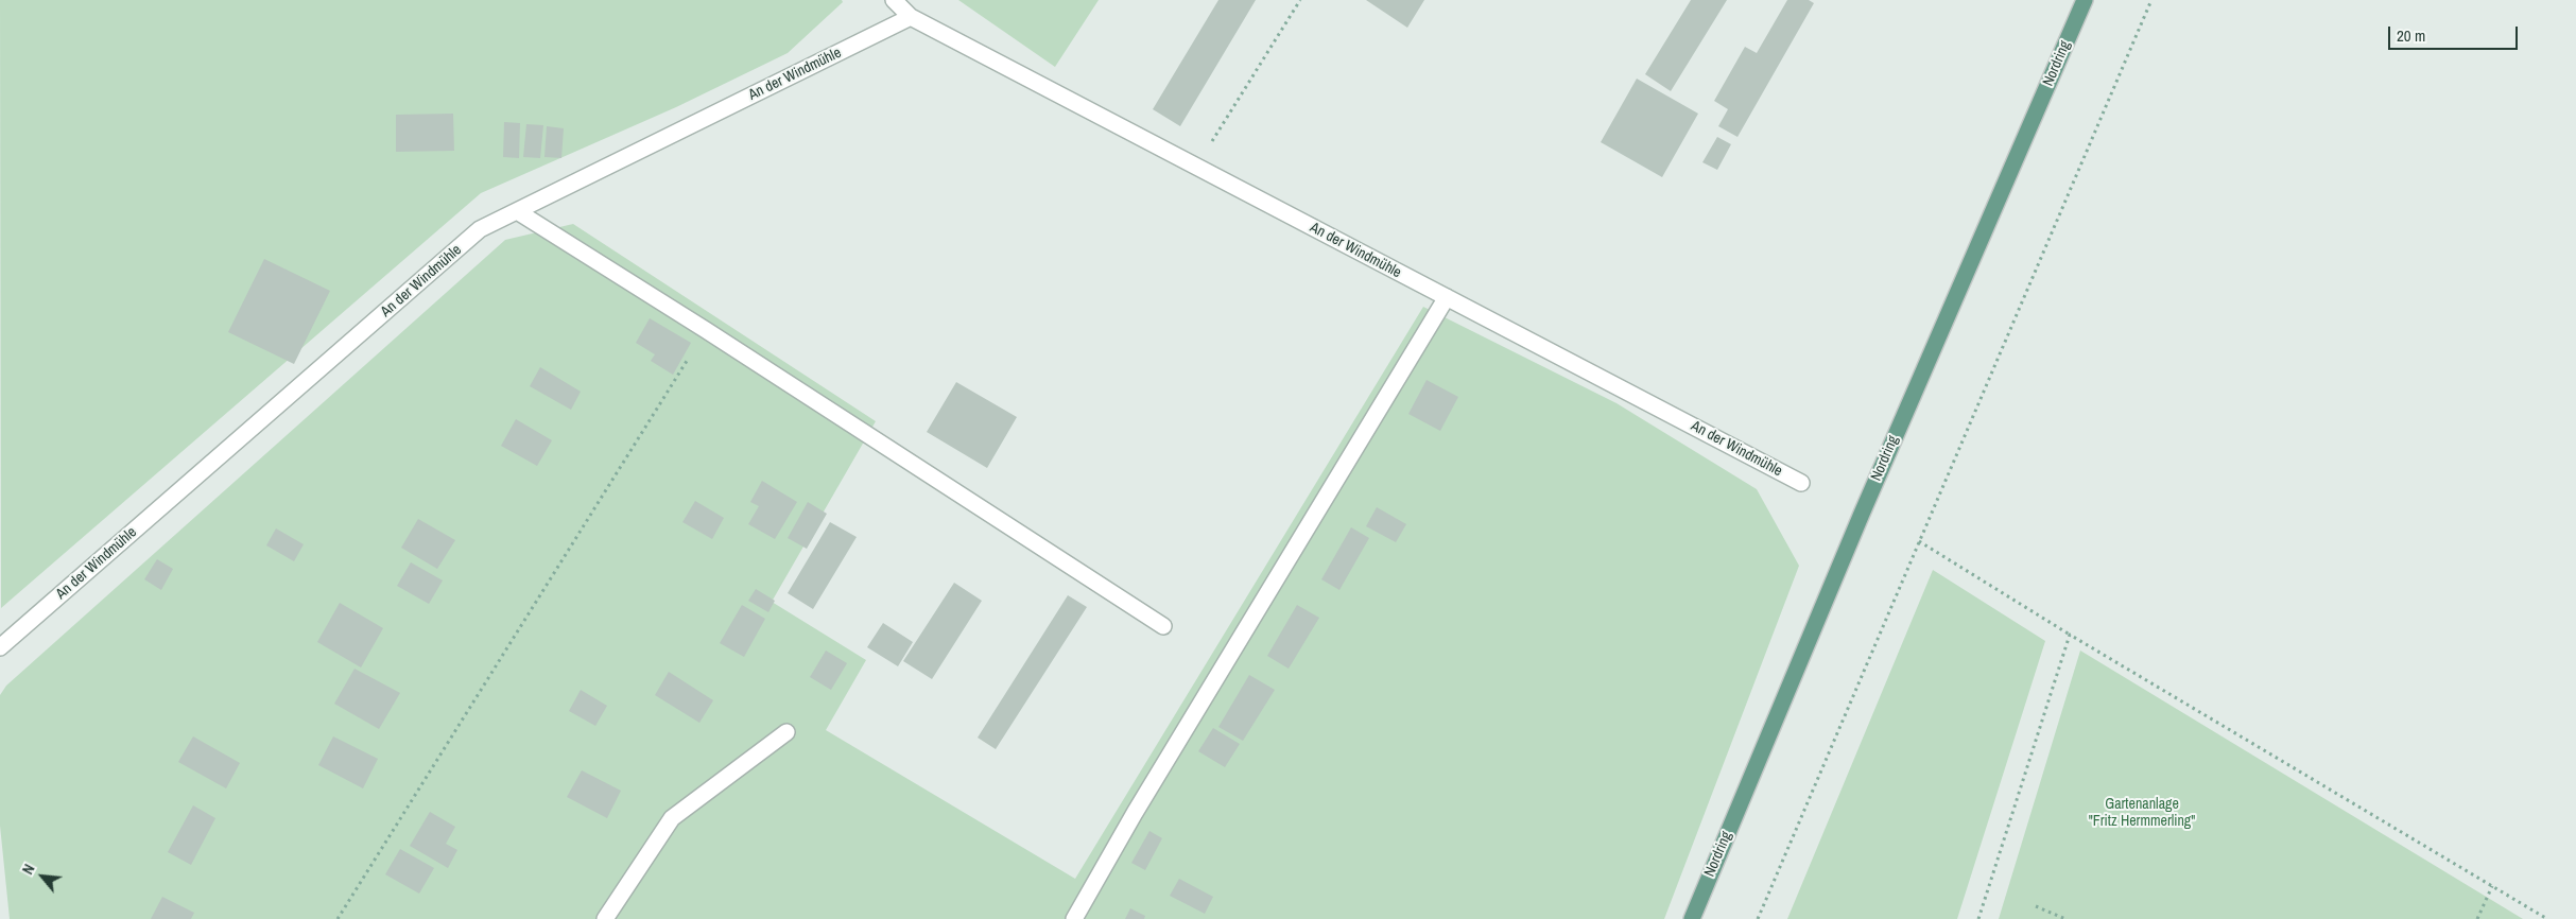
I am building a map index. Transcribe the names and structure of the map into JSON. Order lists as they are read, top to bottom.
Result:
{
  "streets": {
    "main road": ["Nordring"],
    "lane": ["An der Windmühle"]
  },
  "parks": ["Gartenanlage \"Fritz Hermmerling\""],
  "scale_bar": "20 m",
  "north": "top left"
}
